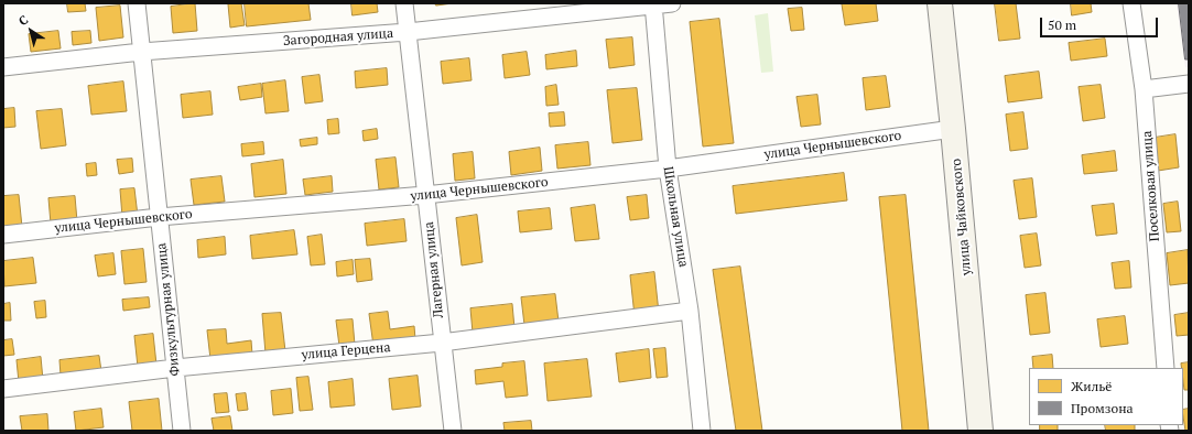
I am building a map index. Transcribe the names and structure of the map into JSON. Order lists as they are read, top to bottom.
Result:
{
  "streets": {
    "street": [
      "Загородная улица",
      "улица Чернышевского",
      "Поселковая улица",
      "Школьная улица",
      "улица Чайковского",
      "Лагерная улица",
      "Физкультурная улица",
      "улица Герцена"
    ]
  },
  "crossings": [
    ["Загородная улица", "Школьная улица"],
    ["Загородная улица", "Лагерная улица"],
    ["Загородная улица", "Физкультурная улица"],
    ["улица Чернышевского", "Школьная улица"],
    ["улица Чернышевского", "улица Чайковского"],
    ["улица Чернышевского", "Лагерная улица"],
    ["улица Чернышевского", "Физкультурная улица"],
    ["Школьная улица", "улица Герцена"],
    ["Лагерная улица", "улица Герцена"],
    ["Физкультурная улица", "улица Герцена"]
  ],
  "legend": ["Жильё", "Промзона"],
  "scale_bar": "50 m",
  "north": "top left"
}
